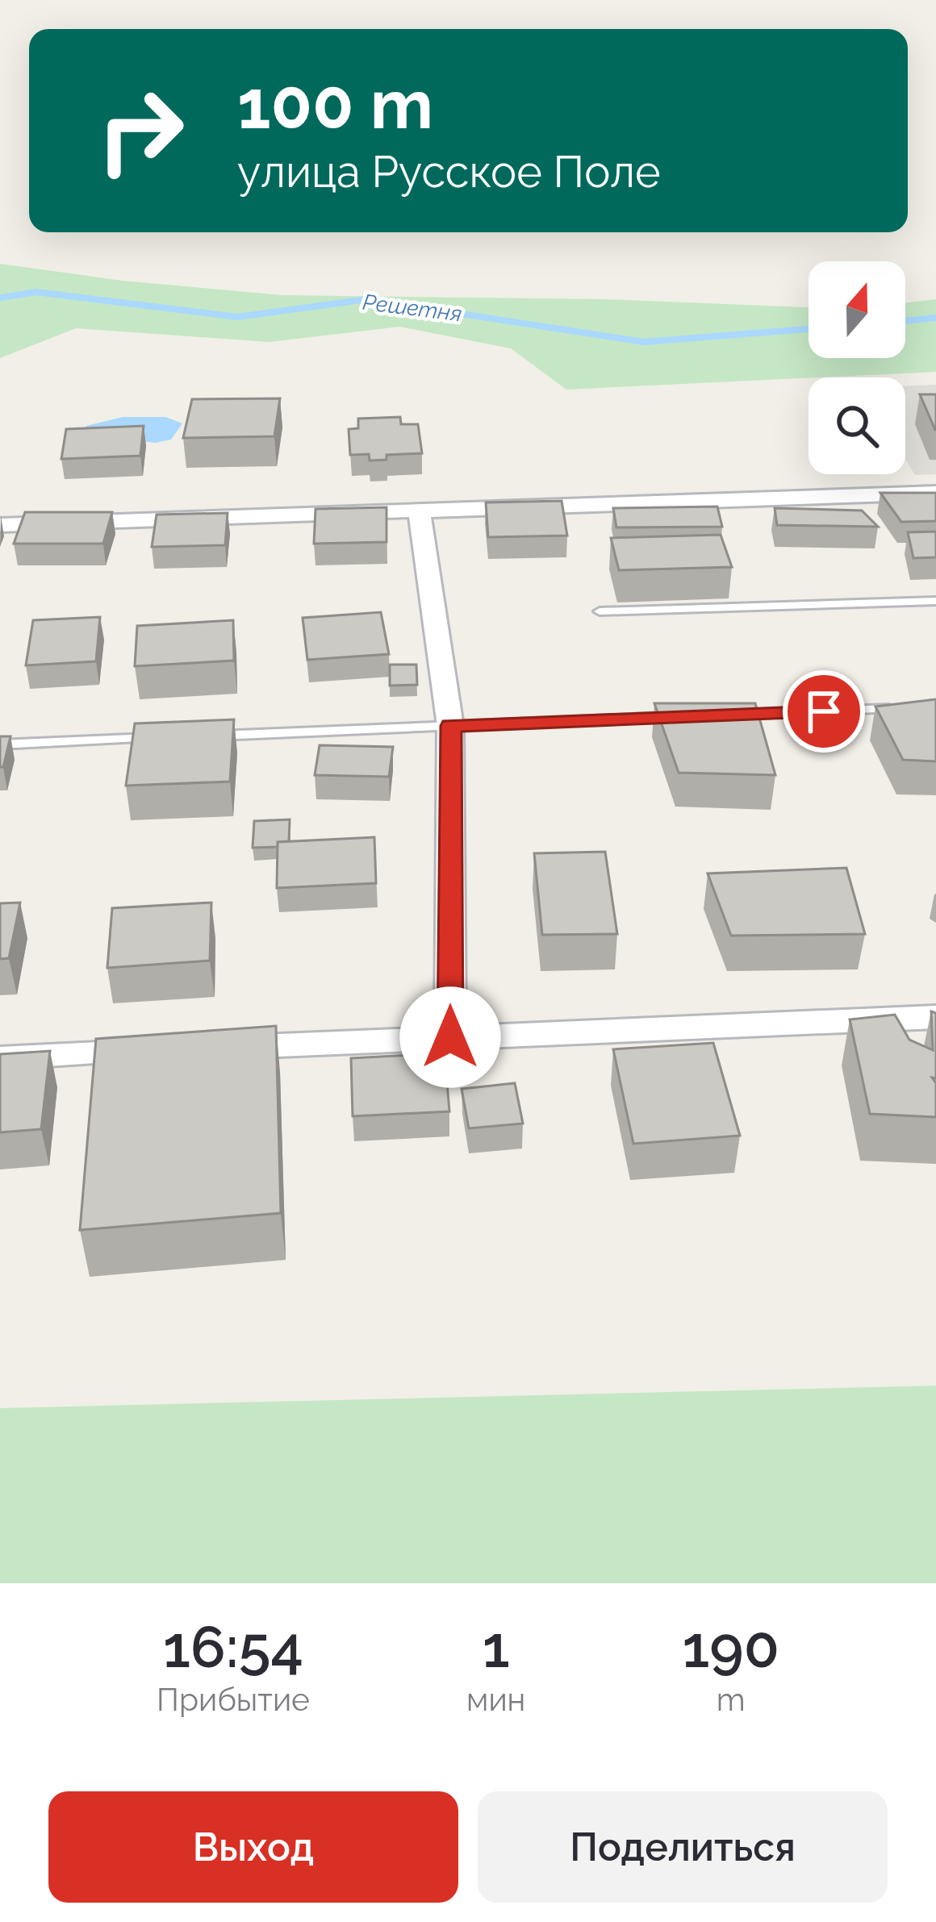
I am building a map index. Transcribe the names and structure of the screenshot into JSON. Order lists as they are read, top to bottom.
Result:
{
  "water": ["Решетня"],
  "north": "top",
  "page": {
    "turn": ["100 m", "улица Русское Поле"],
    "eta": [
      "16:54",
      "Прибытие",
      "1",
      "мин",
      "190",
      "m"
    ],
    "buttons": ["Выход", "Поделиться"]
  }
}
